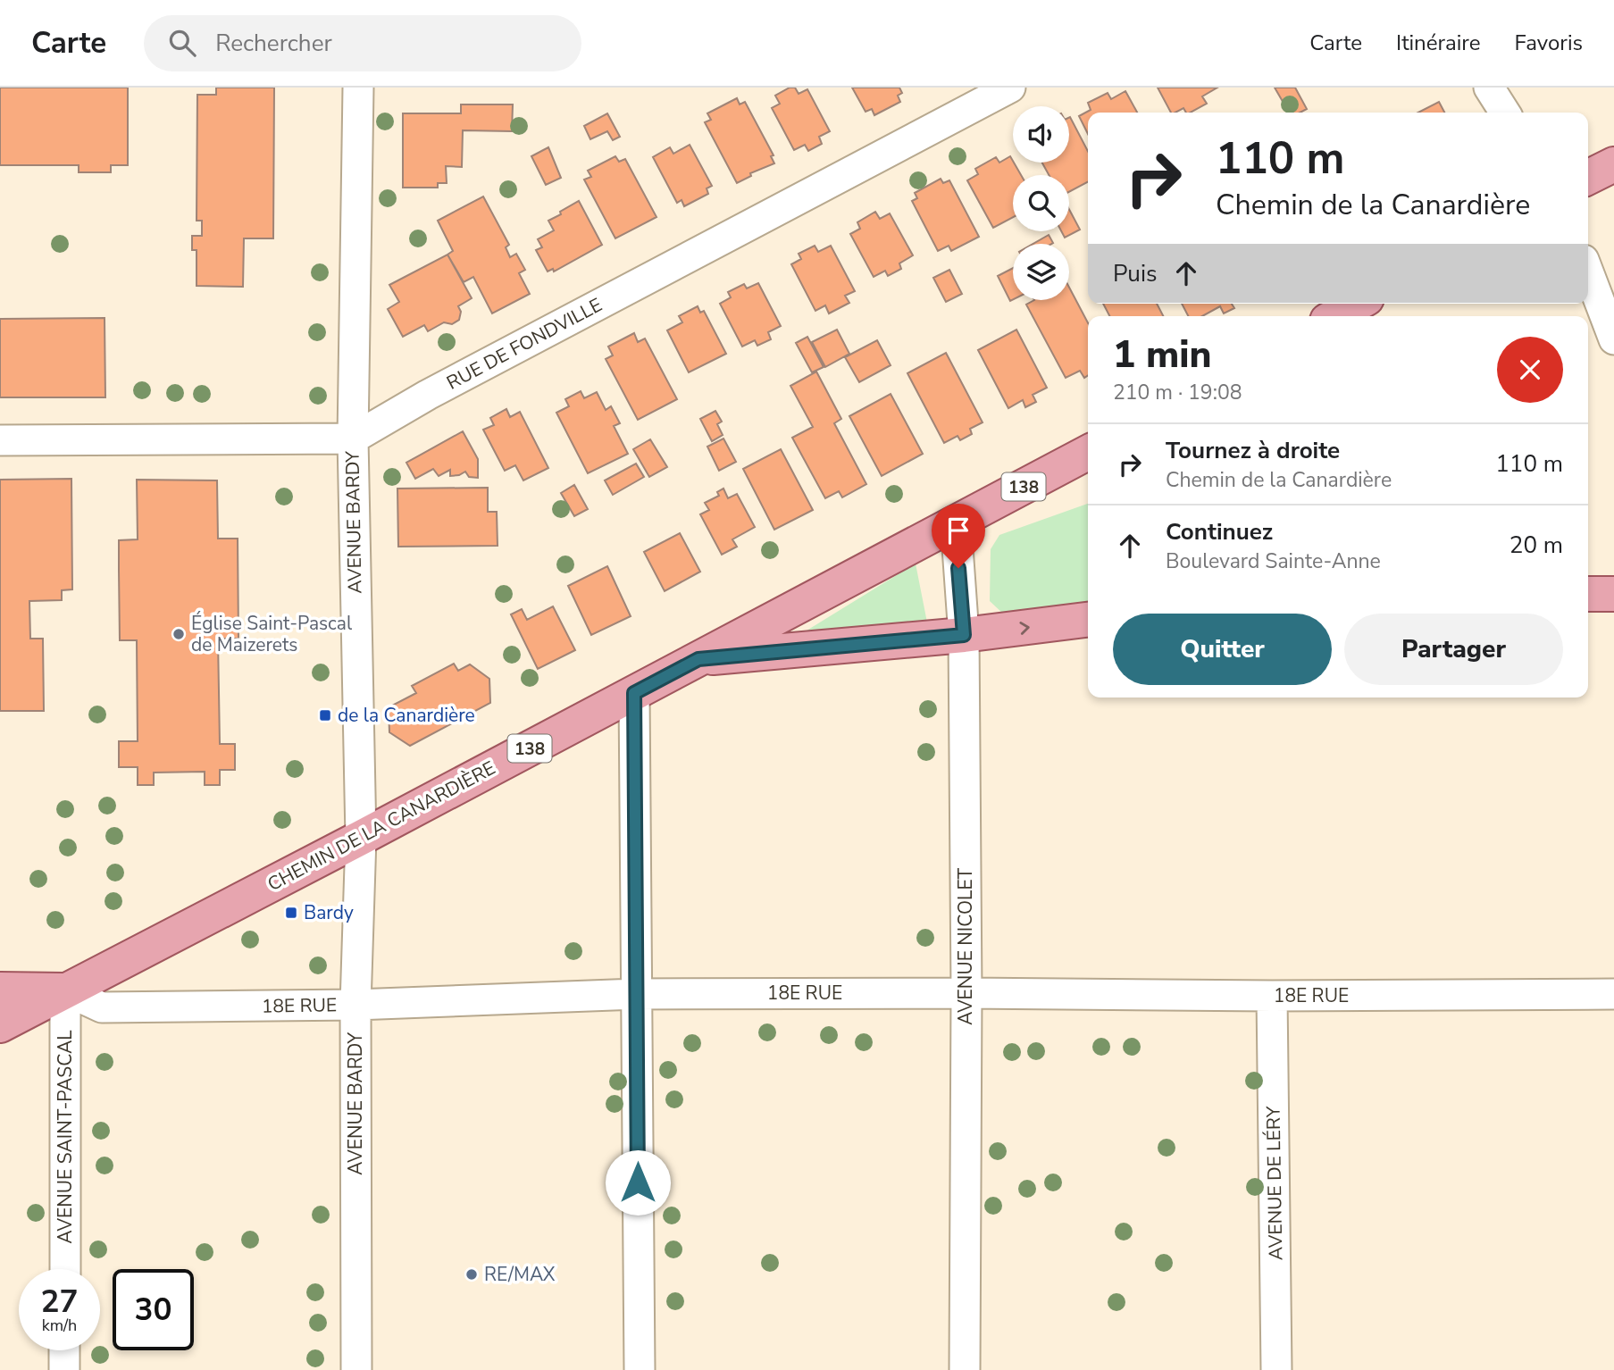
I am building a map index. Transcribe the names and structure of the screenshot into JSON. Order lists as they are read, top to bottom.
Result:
{
  "streets": {
    "main road": ["138", "CHEMIN DE LA CANARDIÈRE", "18E RUE"],
    "street": [
      "RUE DE FONDVILLE",
      "AVENUE BARDY",
      "AVENUE NICOLET",
      "AVENUE SAINT-PASCAL",
      "AVENUE DE LÉRY"
    ]
  },
  "crossings": [
    ["RUE DE FONDVILLE", "AVENUE BARDY"],
    ["138", "CHEMIN DE LA CANARDIÈRE"],
    ["138", "AVENUE NICOLET"],
    ["AVENUE BARDY", "CHEMIN DE LA CANARDIÈRE"],
    ["AVENUE BARDY", "18E RUE"],
    ["CHEMIN DE LA CANARDIÈRE", "AVENUE NICOLET"],
    ["CHEMIN DE LA CANARDIÈRE", "18E RUE"],
    ["CHEMIN DE LA CANARDIÈRE", "AVENUE SAINT-PASCAL"],
    ["AVENUE NICOLET", "18E RUE"],
    ["18E RUE", "AVENUE SAINT-PASCAL"],
    ["18E RUE", "AVENUE DE LÉRY"]
  ],
  "places": {
    "other": ["Église Saint-Pascal de Maizerets", "RE/MAX"],
    "transit": ["de la Canardière", "Bardy"]
  },
  "page": {
    "header": "Carte",
    "search": "Rechercher",
    "nav": ["Carte", "Itinéraire", "Favoris"],
    "turn": ["110 m", "Chemin de la Canardière"],
    "then": "Puis",
    "heading": ["1 min", "210 m · 19:08"],
    "list": [
      {
        "name": "Tournez à droite",
        "note": "Chemin de la Canardière",
        "value": "110 m"
      },
      {
        "name": "Continuez",
        "note": "Boulevard Sainte-Anne",
        "value": "20 m"
      }
    ],
    "buttons": ["Quitter", "Partager"],
    "speed": "27 km/h",
    "limit": "30"
  }
}
